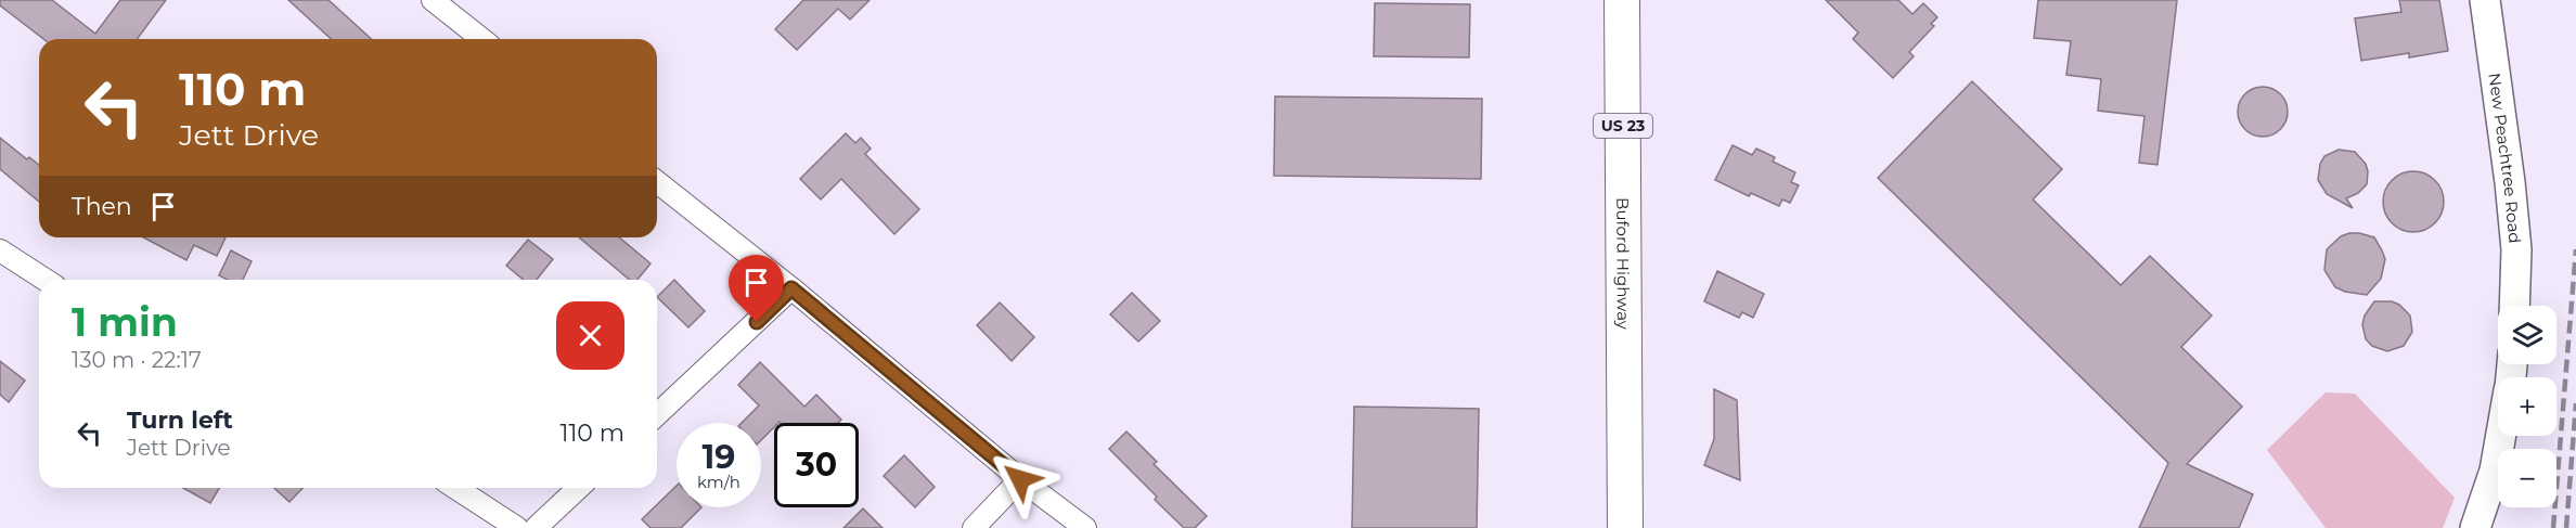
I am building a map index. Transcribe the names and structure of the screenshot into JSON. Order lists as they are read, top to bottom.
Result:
{
  "streets": {
    "main road": ["US 23", "Buford Highway"],
    "street": ["New Peachtree Road"]
  },
  "page": {
    "turn": ["110 m", "Jett Drive"],
    "then": "Then",
    "heading": ["1 min", "130 m · 22:17"],
    "map_buttons": ["+", "−"],
    "list": [
      {
        "name": "Turn left",
        "note": "Jett Drive",
        "value": "110 m"
      }
    ],
    "speed": "19 km/h",
    "limit": "30"
  }
}
